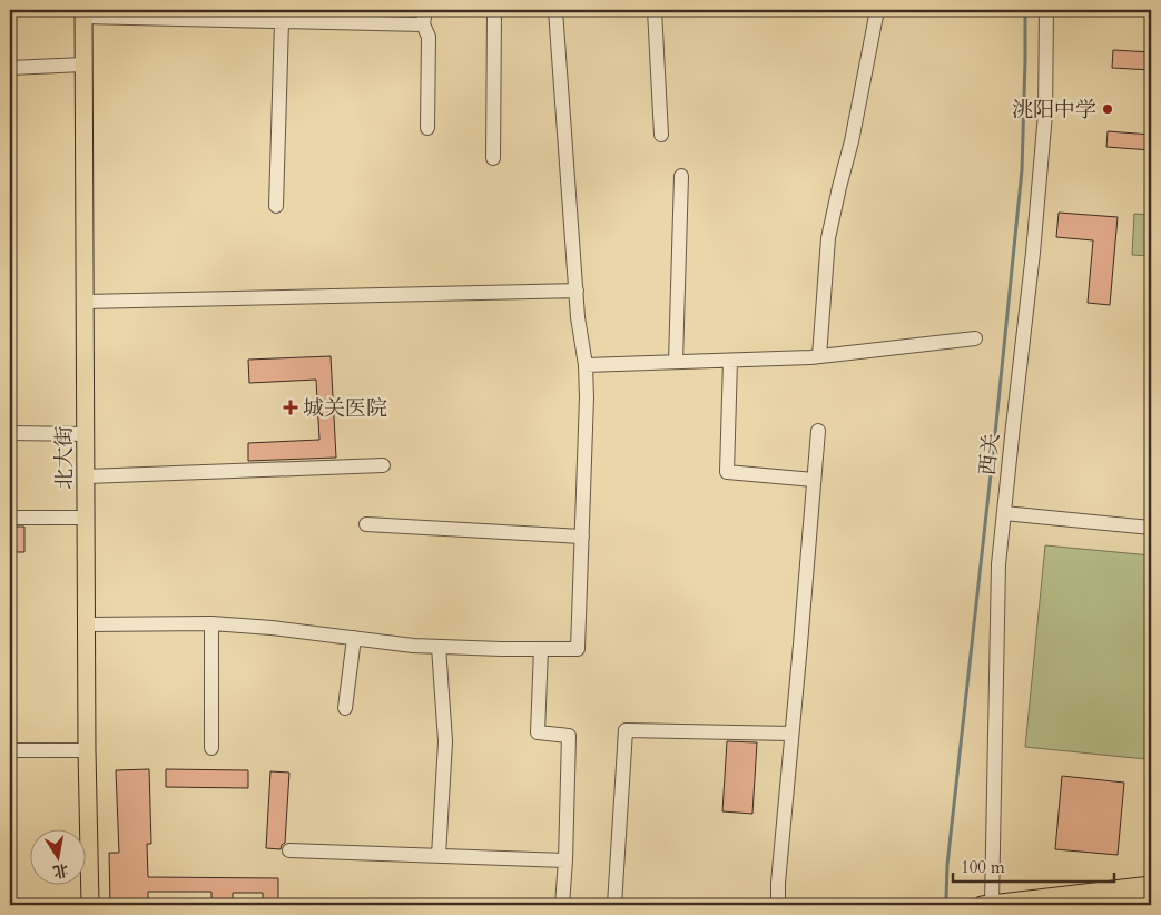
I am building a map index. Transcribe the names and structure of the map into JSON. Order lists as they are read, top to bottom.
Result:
{
  "streets": {
    "main road": ["北大街"],
    "street": ["西关"]
  },
  "places": {
    "other": ["洮阳中学"],
    "health": ["城关医院"]
  },
  "scale_bar": "100 m",
  "north": "bottom"
}
